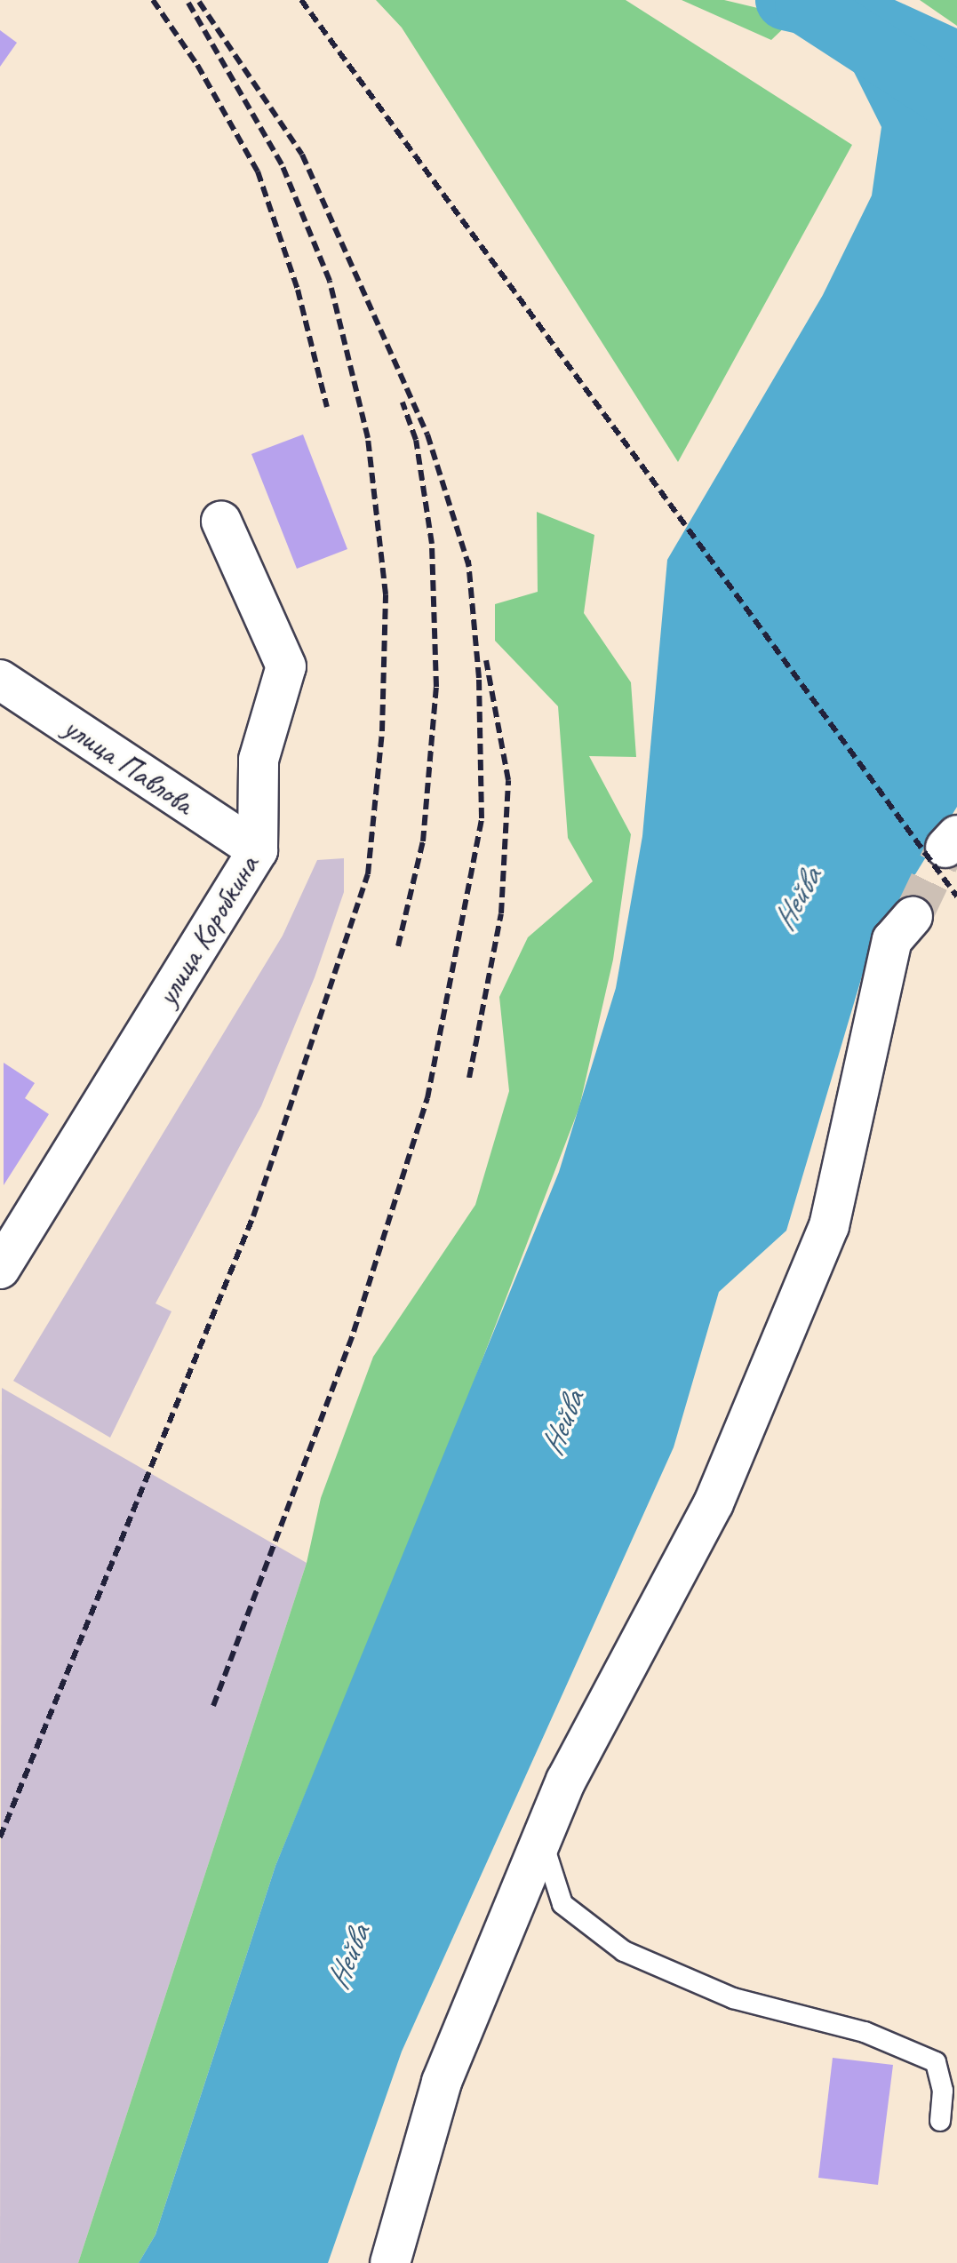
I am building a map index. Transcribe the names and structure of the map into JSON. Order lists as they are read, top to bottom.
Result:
{
  "streets": {
    "street": ["улица Павлова", "улица Коробкина"]
  },
  "crossings": [
    ["улица Павлова", "улица Коробкина"]
  ],
  "water": ["Нейва"]
}
